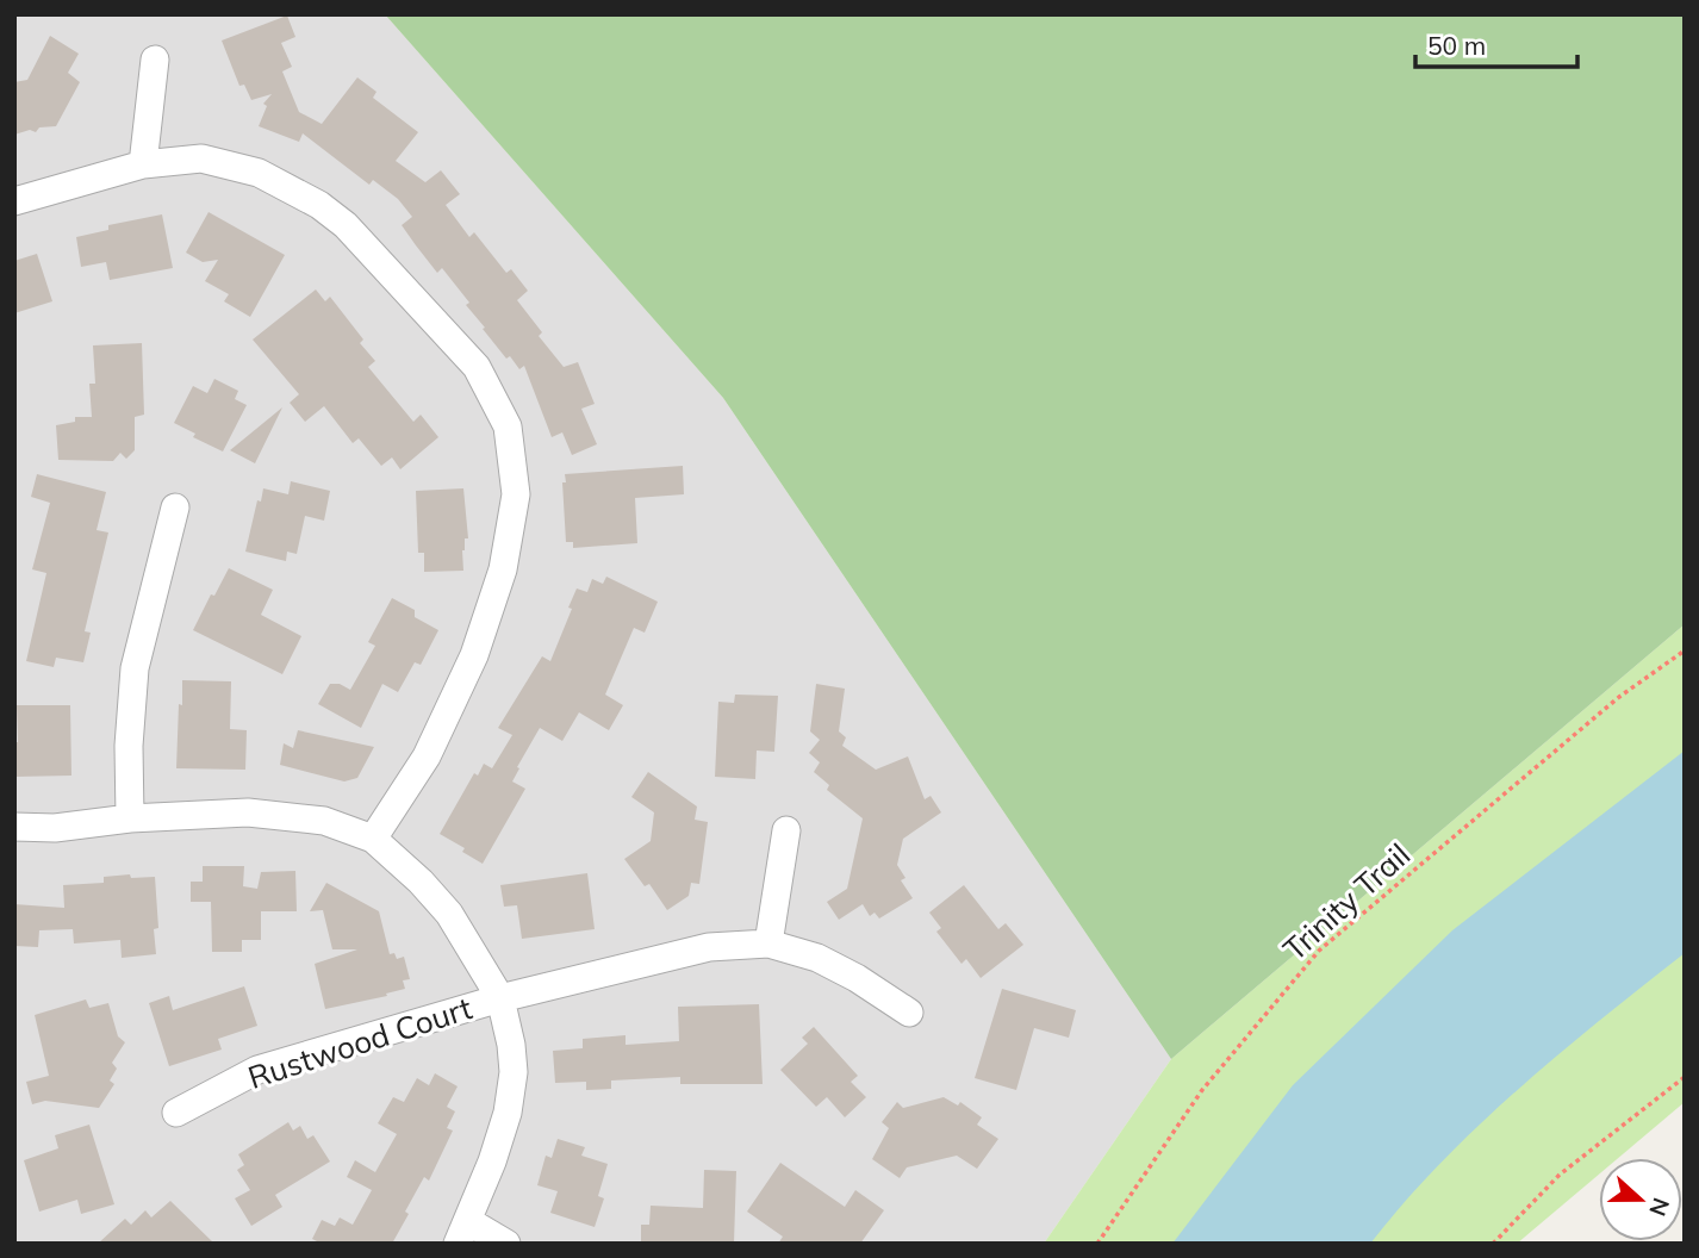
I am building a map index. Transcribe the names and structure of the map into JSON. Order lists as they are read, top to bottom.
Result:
{
  "streets": {
    "street": ["Rustwood Court"],
    "path": ["Trinity Trail"]
  },
  "scale_bar": "50 m",
  "north": "right"
}
